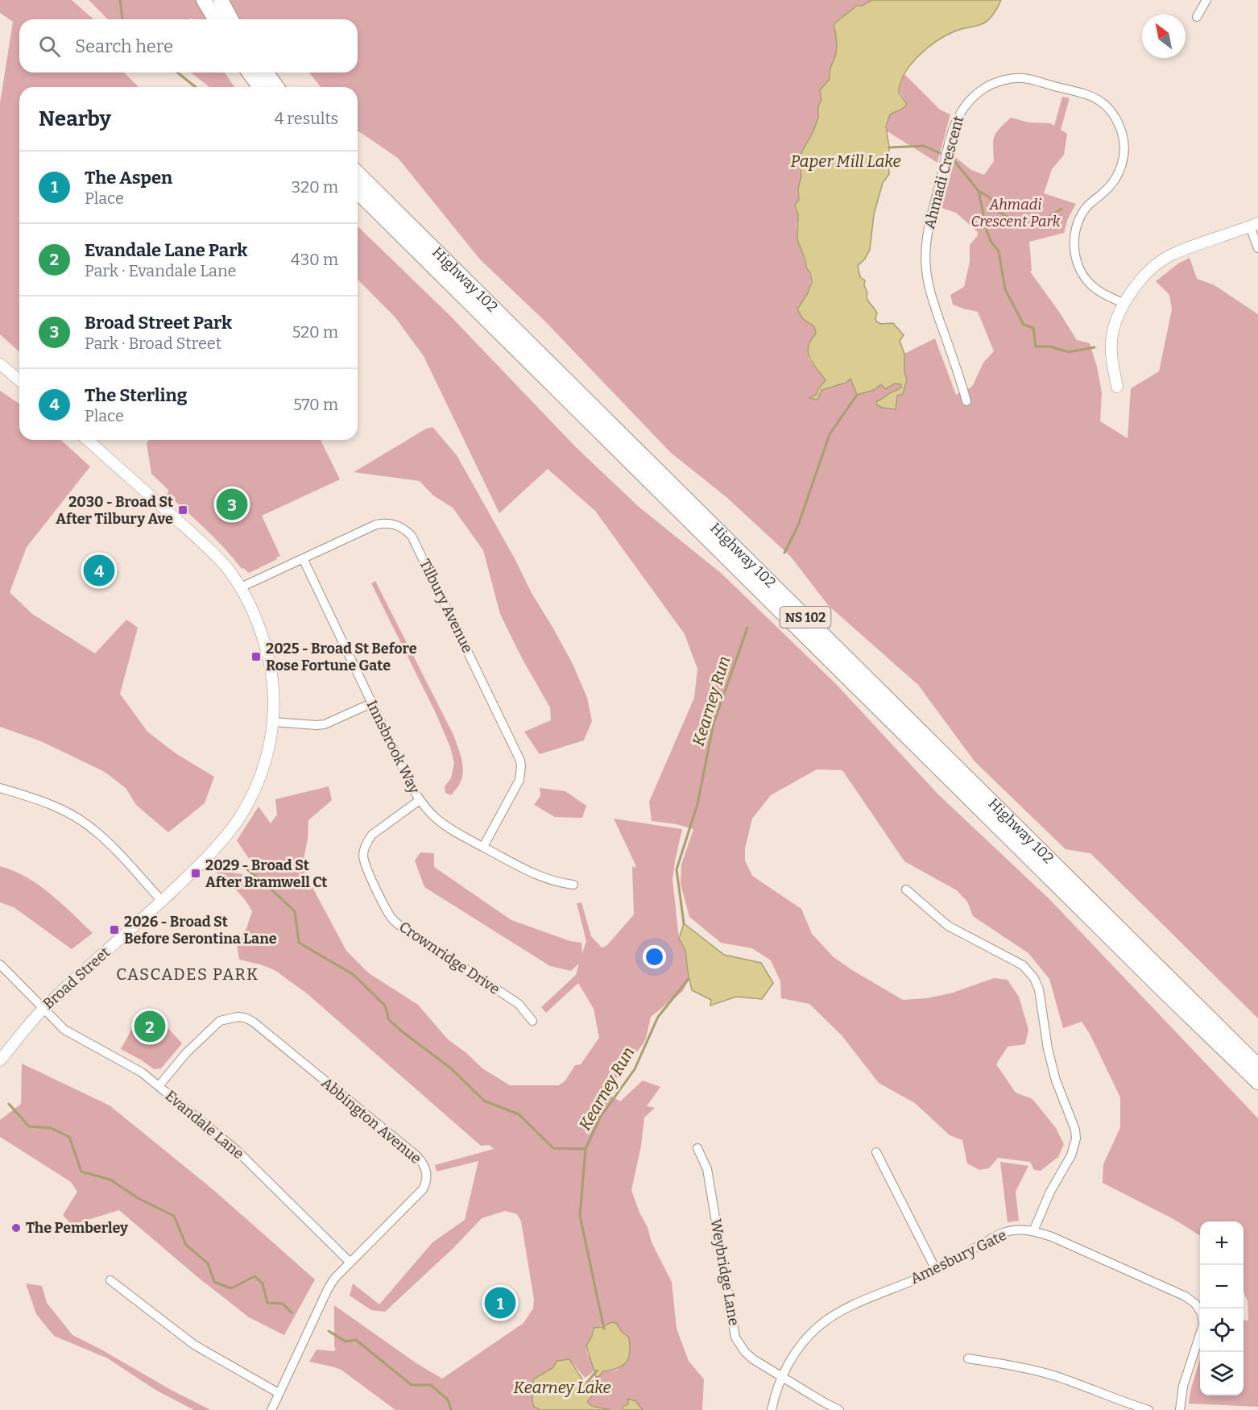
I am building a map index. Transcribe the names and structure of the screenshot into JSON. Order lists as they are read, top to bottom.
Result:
{
  "streets": {
    "highway": ["Highway 102", "NS 102"],
    "street": [
      "Ahmadi Crescent",
      "Tilbury Avenue",
      "Innsbrook Way",
      "Crownridge Drive",
      "Broad Street",
      "Abbington Avenue",
      "Evandale Lane",
      "Amesbury Gate",
      "Weybridge Lane"
    ]
  },
  "crossings": [
    ["Tilbury Avenue", "Innsbrook Way"],
    ["Tilbury Avenue", "Broad Street"],
    ["Innsbrook Way", "Crownridge Drive"],
    ["Broad Street", "Evandale Lane"],
    ["Abbington Avenue", "Evandale Lane"],
    ["Amesbury Gate", "Weybridge Lane"]
  ],
  "districts": ["CASCADES PARK"],
  "water": ["Paper Mill Lake", "Kearney Run", "Kearney Lake"],
  "parks": ["Ahmadi Crescent Park"],
  "places": {
    "transit": [
      "2030 - Broad St After Tilbury Ave",
      "2025 - Broad St Before Rose Fortune Gate",
      "2029 - Broad St After Bramwell Ct",
      "2026 - Broad St Before Serontina Lane"
    ],
    "other": ["The Pemberley"]
  },
  "north": "top left",
  "page": {
    "search": "Search here",
    "heading": ["Nearby", "4 results"],
    "list": [
      {
        "mark": "1",
        "name": "The Aspen",
        "note": "Place",
        "value": "320 m"
      },
      {
        "mark": "2",
        "name": "Evandale Lane Park",
        "note": "Park · Evandale Lane",
        "value": "430 m"
      },
      {
        "mark": "3",
        "name": "Broad Street Park",
        "note": "Park · Broad Street",
        "value": "520 m"
      },
      {
        "mark": "4",
        "name": "The Sterling",
        "note": "Place",
        "value": "570 m"
      }
    ],
    "pins": [
      "3",
      "4",
      "2",
      "1"
    ],
    "map_buttons": ["+", "−"]
  }
}
